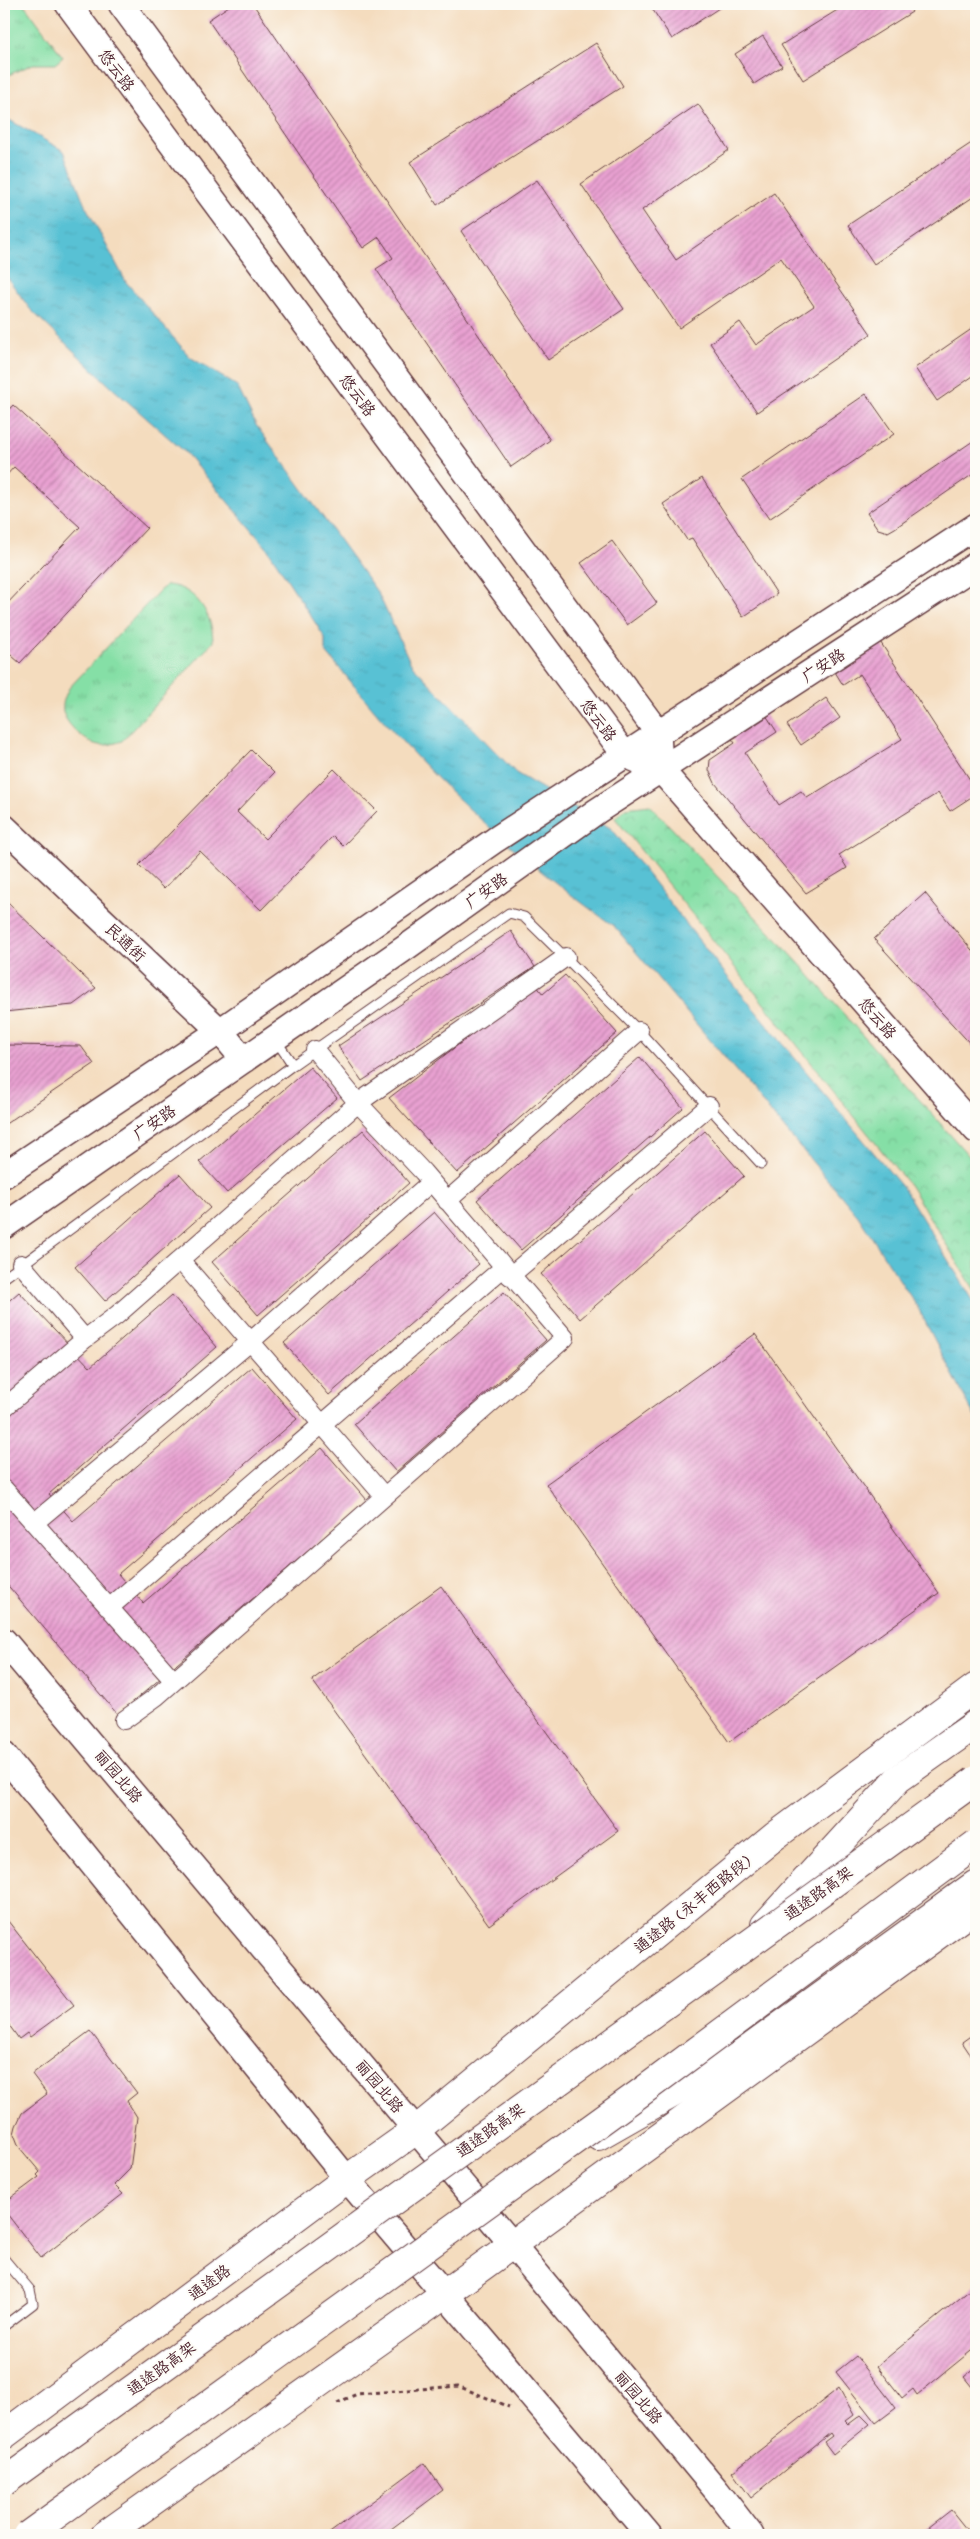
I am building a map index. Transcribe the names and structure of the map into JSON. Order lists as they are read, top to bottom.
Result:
{
  "streets": {
    "main road": ["通途路高架", "通途路 (永丰西路段)", "通途路"],
    "street": [
      "悠云路",
      "广安路",
      "民通街",
      "丽园北路"
    ]
  },
  "crossings": [
    ["悠云路", "广安路"],
    ["广安路", "民通街"],
    ["丽园北路", "通途路 (永丰西路段)"],
    ["丽园北路", "通途路"],
    ["通途路 (永丰西路段)", "通途路"]
  ]
}
